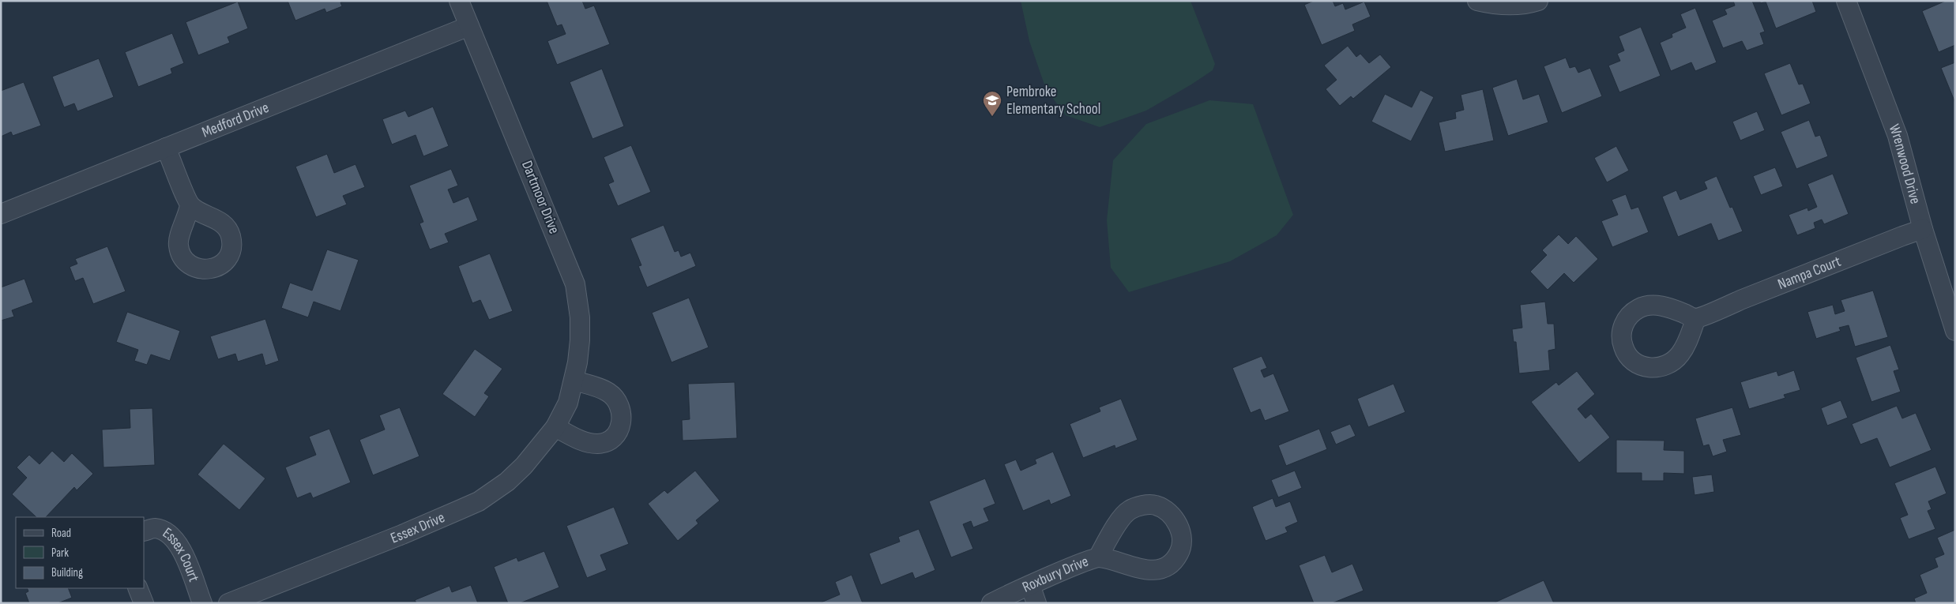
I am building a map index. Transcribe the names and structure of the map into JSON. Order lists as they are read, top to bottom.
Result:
{
  "streets": {
    "street": [
      "Medford Drive",
      "Wrenwood Drive",
      "Dartmoor Drive",
      "Nampa Court",
      "Essex Drive",
      "Essex Court",
      "Roxbury Drive"
    ]
  },
  "crossings": [
    ["Medford Drive", "Dartmoor Drive"],
    ["Wrenwood Drive", "Nampa Court"],
    ["Dartmoor Drive", "Essex Drive"]
  ],
  "places": {
    "school or university": ["Pembroke Elementary School"]
  },
  "legend": ["Road", "Park", "Building"]
}
